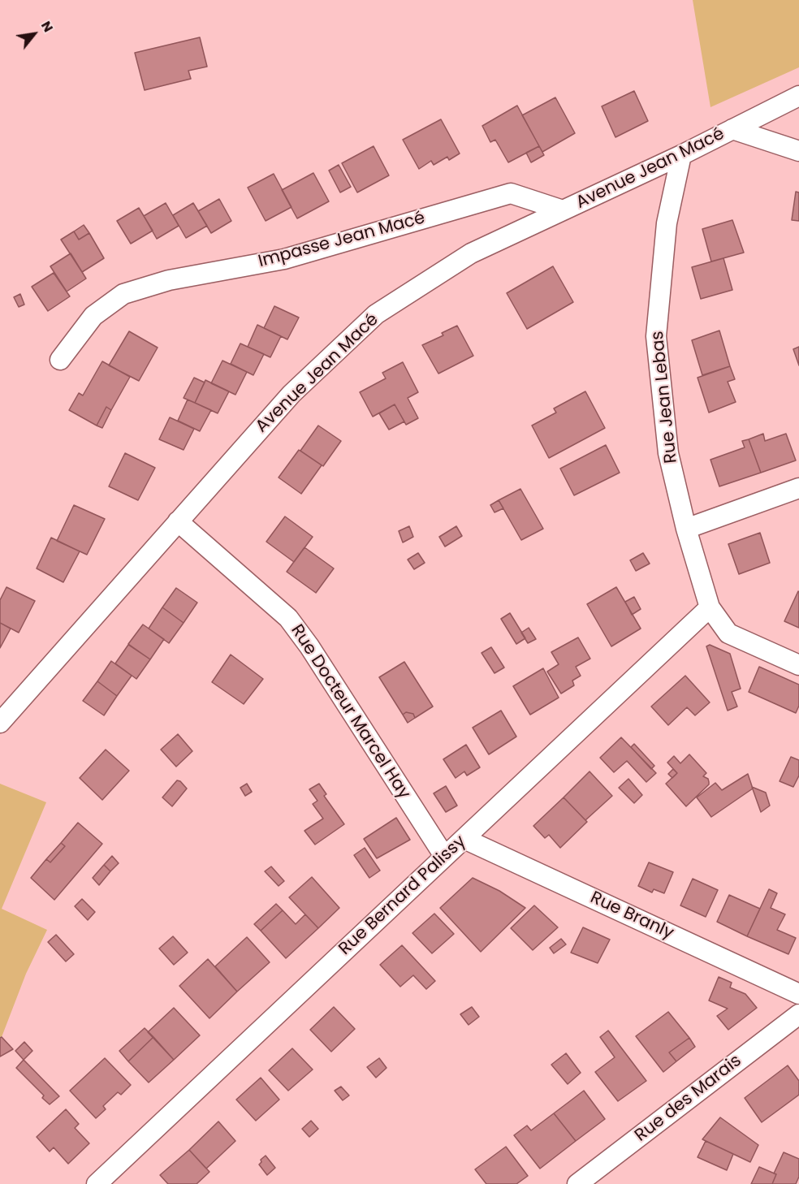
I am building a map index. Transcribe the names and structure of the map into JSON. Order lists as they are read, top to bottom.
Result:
{
  "streets": {
    "street": [
      "Avenue Jean Macé",
      "Impasse Jean Macé",
      "Rue Jean Lebas",
      "Rue Docteur Marcel Hay",
      "Rue Bernard Palissy",
      "Rue Branly",
      "Rue des Marais"
    ]
  },
  "crossings": [
    ["Avenue Jean Macé", "Impasse Jean Macé"],
    ["Avenue Jean Macé", "Rue Jean Lebas"],
    ["Avenue Jean Macé", "Rue Docteur Marcel Hay"],
    ["Rue Jean Lebas", "Rue Bernard Palissy"],
    ["Rue Docteur Marcel Hay", "Rue Bernard Palissy"],
    ["Rue Bernard Palissy", "Rue Branly"]
  ],
  "north": "top right"
}
